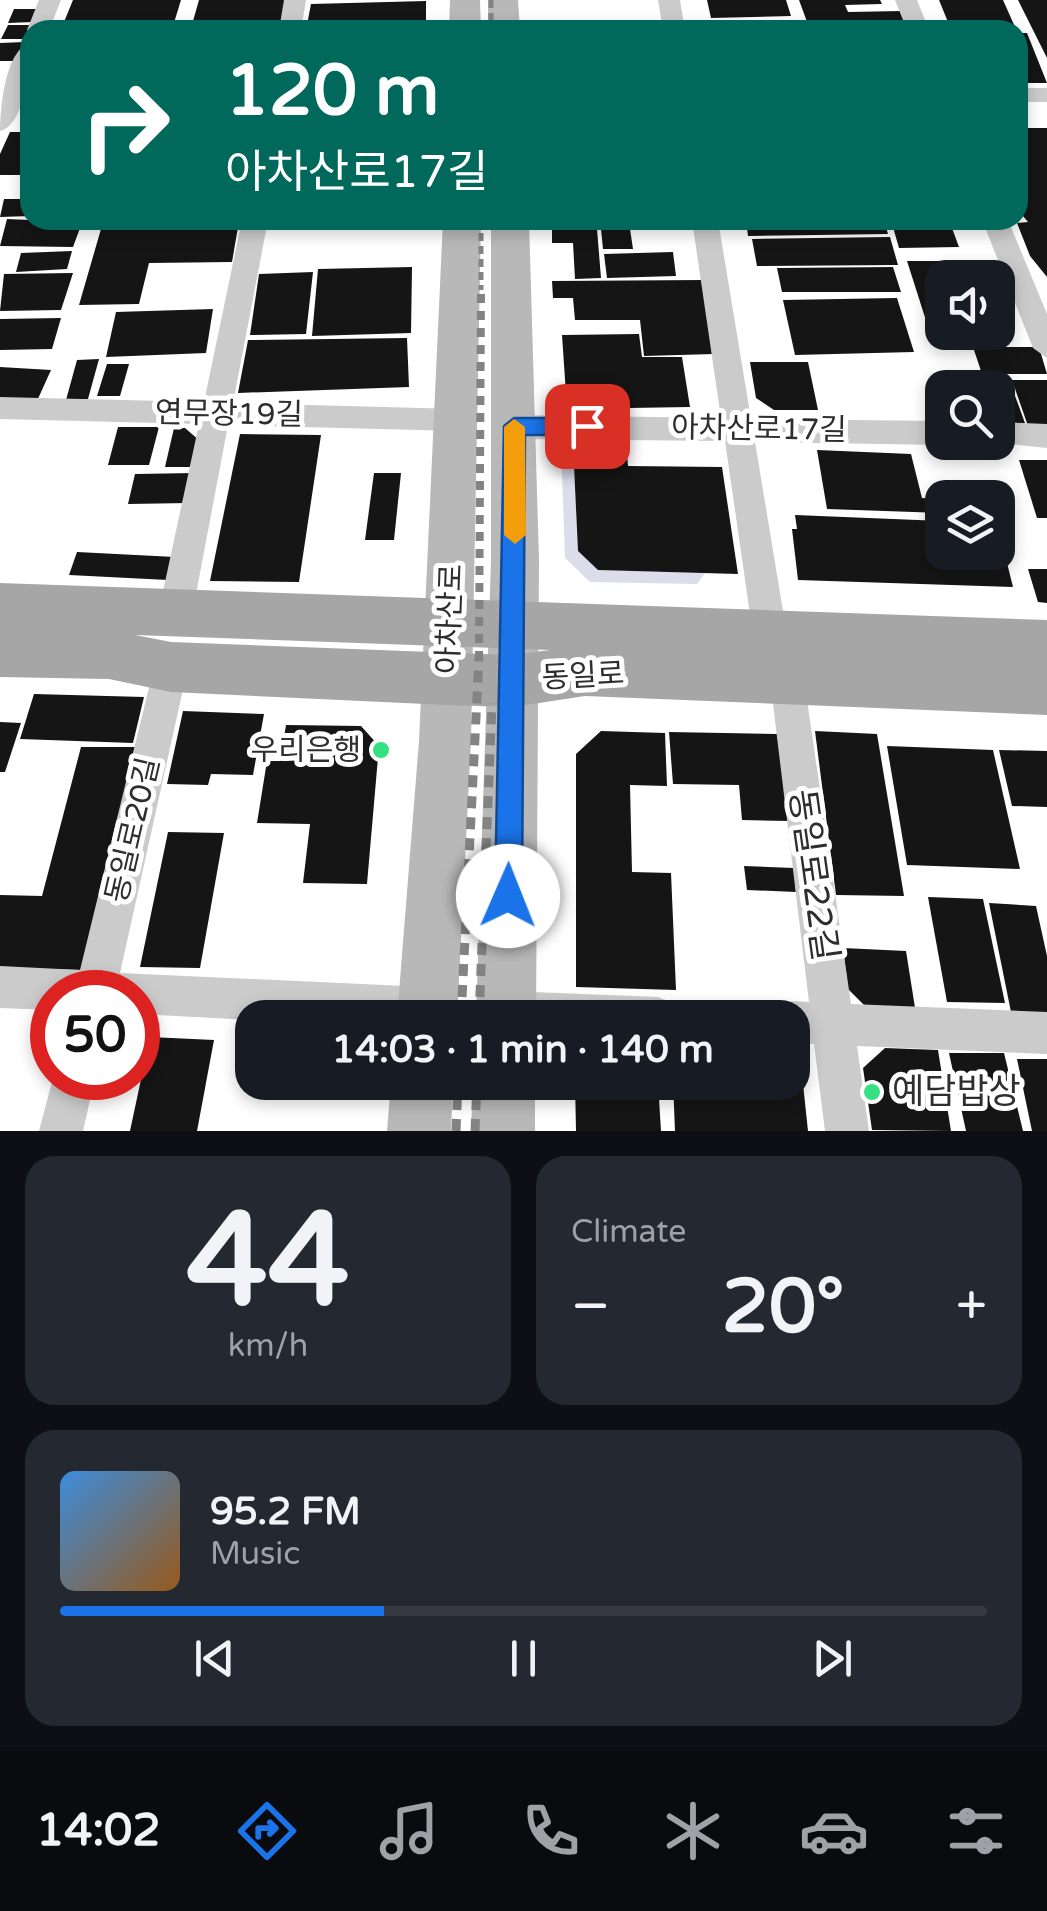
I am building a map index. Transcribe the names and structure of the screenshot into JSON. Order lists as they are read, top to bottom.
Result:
{
  "streets": {
    "main road": ["아차산로", "동일로"],
    "street": [
      "연무장19길",
      "아차산로17길",
      "동일로20길",
      "동일로22길"
    ]
  },
  "crossings": [
    ["연무장19길", "아차산로"],
    ["아차산로17길", "동일로22길"],
    ["아차산로", "동일로"],
    ["동일로", "동일로20길"],
    ["동일로", "동일로22길"]
  ],
  "places": ["우리은행", "예담밥상"],
  "page": {
    "turn": ["120 m", "아차산로17길"],
    "limit": "50",
    "trip": "14:03 · 1 min · 140 m",
    "tile": [
      ["44", "km/h"],
      "Climate"
    ],
    "heat": ["−", "20°", "+"],
    "song": ["95.2 FM", "Music"],
    "tabs": "14:02"
  }
}
